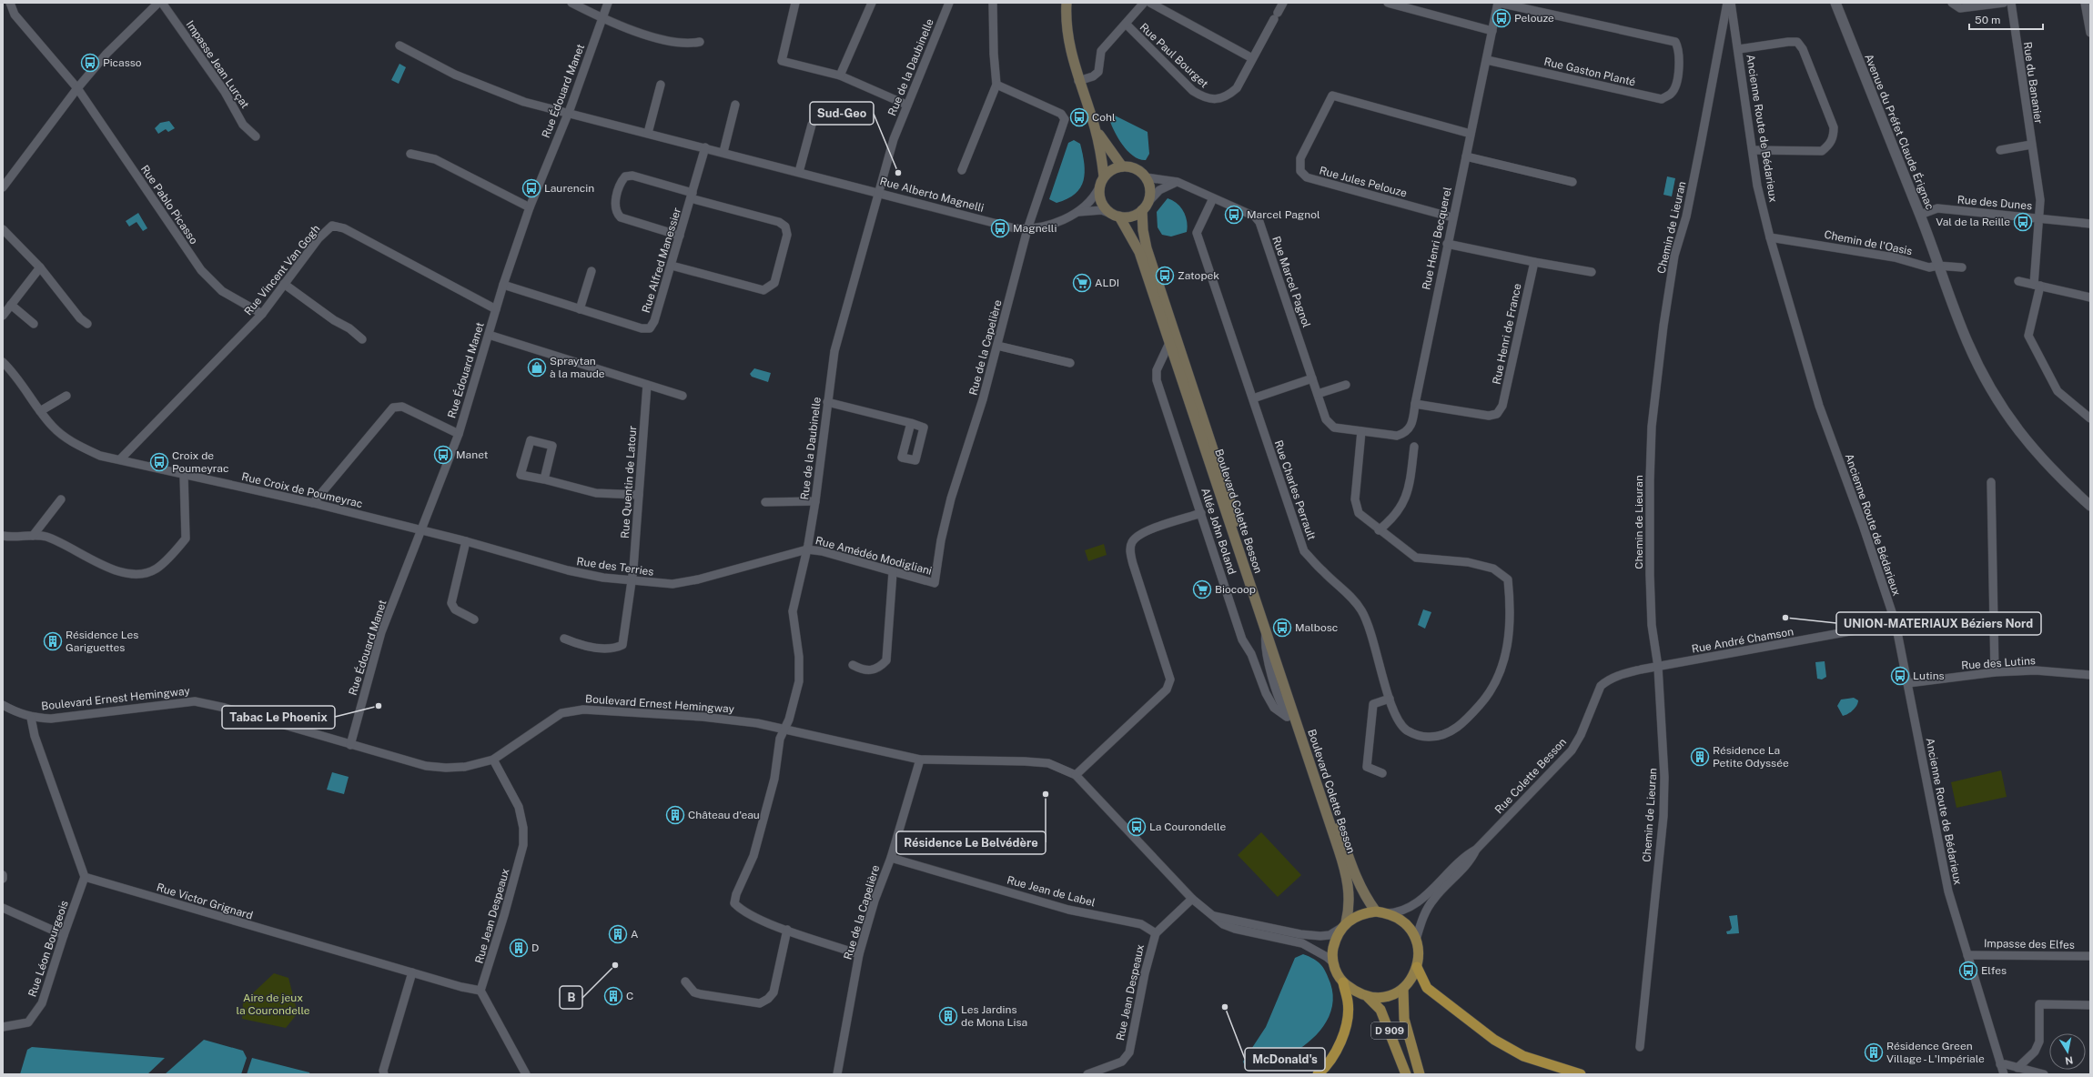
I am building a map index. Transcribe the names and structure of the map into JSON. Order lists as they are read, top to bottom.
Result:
{
  "streets": {
    "main road": ["Boulevard Colette Besson", "D 909"],
    "street": [
      "Rue Paul Bourget",
      "Impasse Jean Lurçat",
      "Rue de la Daubinelle",
      "Rue Gaston Planté",
      "Rue du Bananier",
      "Rue Édouard Manet",
      "Ancienne Route de Bédarieux",
      "Avenue du Préfet Claude Érignac",
      "Rue Jules Pelouze",
      "Rue Alberto Magnelli",
      "Rue des Dunes",
      "Rue Pablo Picasso",
      "Chemin de Lieuran",
      "Rue Henri Becquerel",
      "Chemin de l'Oasis",
      "Rue Alfred Manessier",
      "Rue Vincent Van Gogh",
      "Rue Marcel Pagnol",
      "Rue Henri de France",
      "Rue de la Capelière",
      "Rue Quentin de Latour",
      "Rue Croix de Poumeyrac",
      "Rue Charles Perrault",
      "Allée John Boland",
      "Rue Amédéo Modigliani",
      "Rue des Terries",
      "Rue André Chamson",
      "Rue des Lutins",
      "Boulevard Ernest Hemingway",
      "Rue Colette Besson",
      "Rue Jean de Label",
      "Rue Victor Grignard",
      "Rue Jean Despeaux",
      "Impasse des Elfes",
      "Rue Léon Bourgeois"
    ]
  },
  "crossings": [
    ["Rue de la Daubinelle", "Rue Alberto Magnelli"],
    ["Rue de la Daubinelle", "Rue Amédéo Modigliani"],
    ["Rue de la Daubinelle", "Rue des Terries"],
    ["Rue de la Daubinelle", "Boulevard Ernest Hemingway"],
    ["Rue Gaston Planté", "Rue Henri Becquerel"],
    ["Rue du Bananier", "Rue des Dunes"],
    ["Rue Édouard Manet", "Rue Alberto Magnelli"],
    ["Rue Édouard Manet", "Rue Alfred Manessier"],
    ["Rue Édouard Manet", "Rue Vincent Van Gogh"],
    ["Rue Édouard Manet", "Rue Croix de Poumeyrac"],
    ["Rue Édouard Manet", "Rue des Terries"],
    ["Rue Édouard Manet", "Boulevard Ernest Hemingway"],
    ["Ancienne Route de Bédarieux", "Chemin de l'Oasis"],
    ["Ancienne Route de Bédarieux", "Rue André Chamson"],
    ["Ancienne Route de Bédarieux", "Rue des Lutins"],
    ["Ancienne Route de Bédarieux", "Impasse des Elfes"],
    ["Avenue du Préfet Claude Érignac", "Rue des Dunes"],
    ["Avenue du Préfet Claude Érignac", "Chemin de l'Oasis"],
    ["Rue Jules Pelouze", "Rue Henri Becquerel"],
    ["Rue Alberto Magnelli", "Rue Alfred Manessier"],
    ["Rue Alberto Magnelli", "Rue de la Capelière"],
    ["Rue Pablo Picasso", "Rue Vincent Van Gogh"],
    ["Chemin de Lieuran", "Rue André Chamson"],
    ["Chemin de Lieuran", "Rue Colette Besson"],
    ["Rue Henri Becquerel", "Rue Marcel Pagnol"],
    ["Rue Henri Becquerel", "Rue Henri de France"],
    ["Rue Henri Becquerel", "Rue Charles Perrault"],
    ["Rue Vincent Van Gogh", "Rue Croix de Poumeyrac"],
    ["Rue Marcel Pagnol", "Rue Charles Perrault"],
    ["Rue Marcel Pagnol", "Boulevard Colette Besson"],
    ["Rue de la Capelière", "Rue Amédéo Modigliani"],
    ["Rue de la Capelière", "Boulevard Ernest Hemingway"],
    ["Rue de la Capelière", "Rue Jean de Label"],
    ["Rue Quentin de Latour", "Rue des Terries"],
    ["Rue Croix de Poumeyrac", "Rue des Terries"],
    ["Boulevard Colette Besson", "Allée John Boland"],
    ["Boulevard Colette Besson", "Boulevard Ernest Hemingway"],
    ["Boulevard Colette Besson", "Rue Colette Besson"],
    ["Boulevard Colette Besson", "D 909"],
    ["Rue Amédéo Modigliani", "Rue des Terries"],
    ["Rue André Chamson", "Rue Colette Besson"],
    ["Boulevard Ernest Hemingway", "Rue Colette Besson"],
    ["Boulevard Ernest Hemingway", "Rue Jean Despeaux"],
    ["Boulevard Ernest Hemingway", "D 909"],
    ["Rue Colette Besson", "D 909"],
    ["Rue Jean de Label", "Rue Jean Despeaux"],
    ["Rue Victor Grignard", "Rue Jean Despeaux"],
    ["Rue Victor Grignard", "Rue Léon Bourgeois"]
  ],
  "parks": ["Aire de jeux la Courondelle"],
  "places": {
    "bus stop": [
      "Pelouze",
      "Picasso",
      "Cohl",
      "Laurencin",
      "Marcel Pagnol",
      "Val de la Reille",
      "Magnelli",
      "Zatopek",
      "Manet",
      "Croix de Poumeyrac",
      "Malbosc",
      "Lutins",
      "La Courondelle",
      "Elfes"
    ],
    "other": [
      "Sud-Geo",
      "UNION-MATERIAUX Béziers Nord",
      "Tabac Le Phoenix",
      "Résidence Le Belvédère",
      "B",
      "McDonald's"
    ],
    "supermarket": ["ALDI", "Biocoop"],
    "shop": ["Spraytan à la maude"],
    "building": [
      "Résidence Les Gariguettes",
      "Résidence La Petite Odyssée",
      "Château d'eau",
      "A",
      "D",
      "C",
      "Les Jardins de Mona Lisa",
      "Résidence Green Village - L'Impériale"
    ]
  },
  "scale_bar": "50 m",
  "north": "bottom"
}
